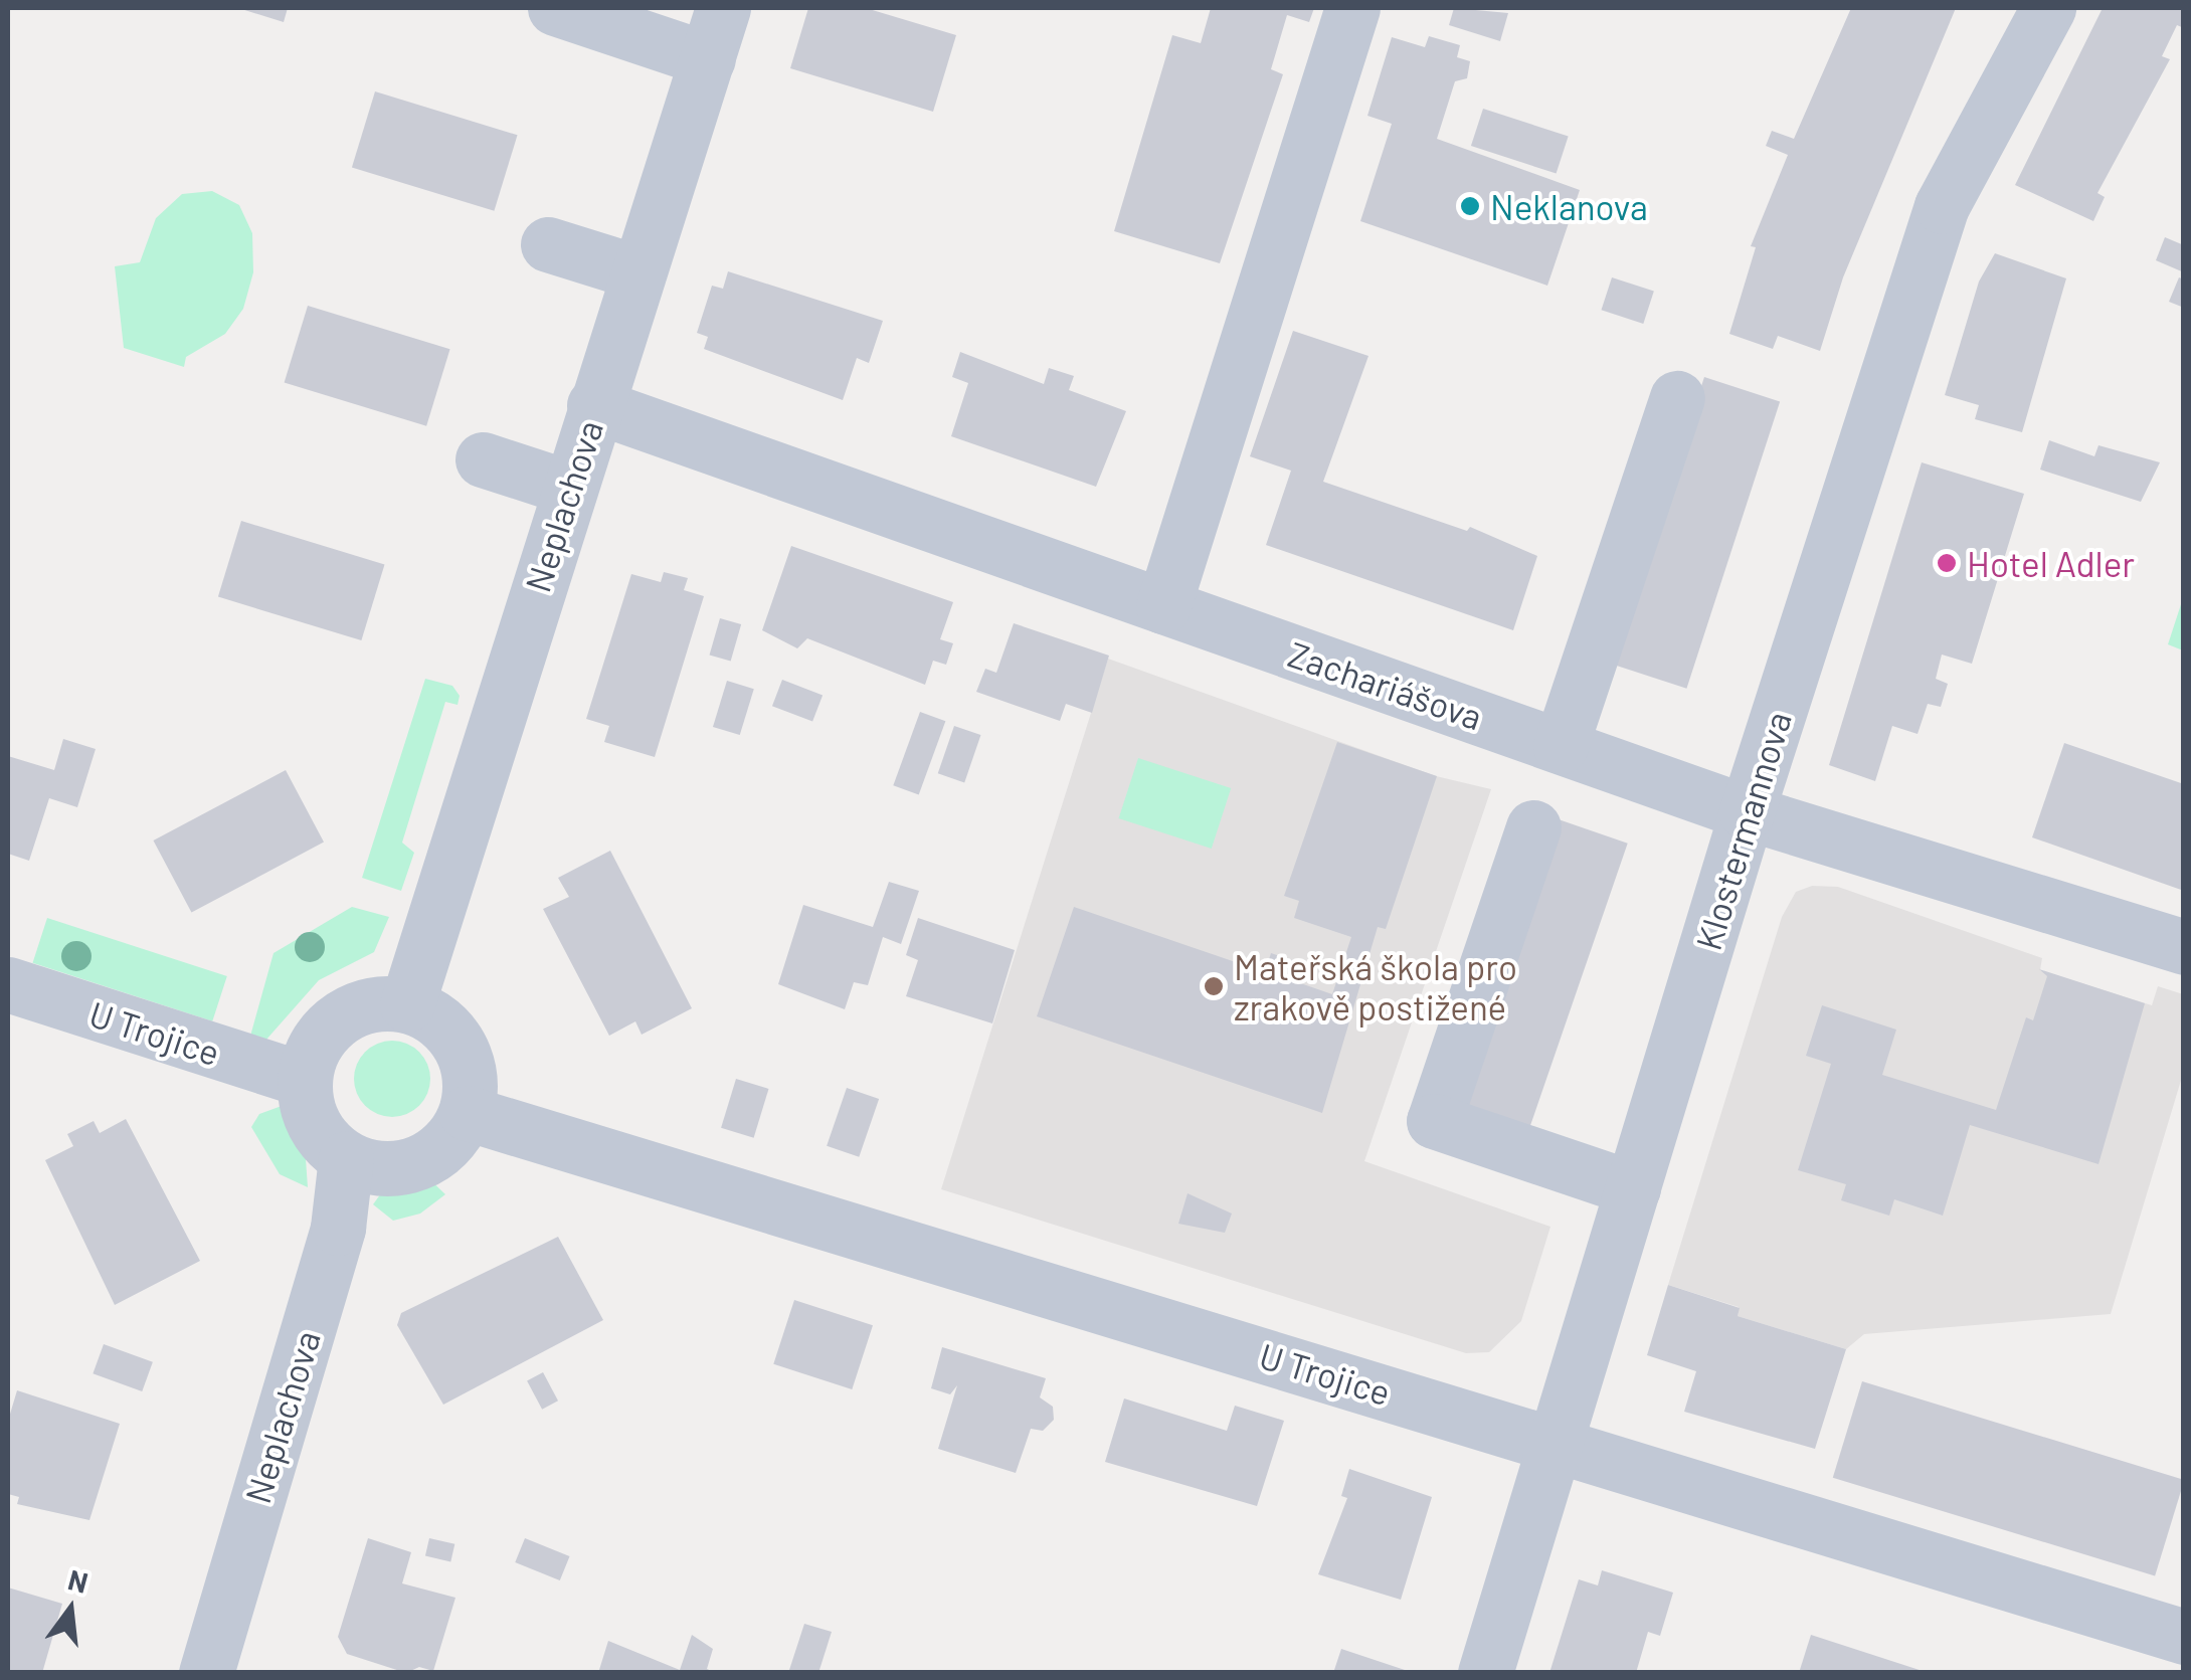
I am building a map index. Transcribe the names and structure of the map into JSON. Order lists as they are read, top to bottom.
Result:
{
  "streets": {
    "street": [
      "Neplachova",
      "Zachariášova",
      "Klostermannova",
      "U Trojice"
    ]
  },
  "crossings": [
    ["Neplachova", "Zachariášova"],
    ["Neplachova", "U Trojice"],
    ["Zachariášova", "Klostermannova"],
    ["Klostermannova", "U Trojice"]
  ],
  "places": ["Neklanova", "Hotel Adler", "Mateřská škola pro zrakově postižené"],
  "north": "top"
}
